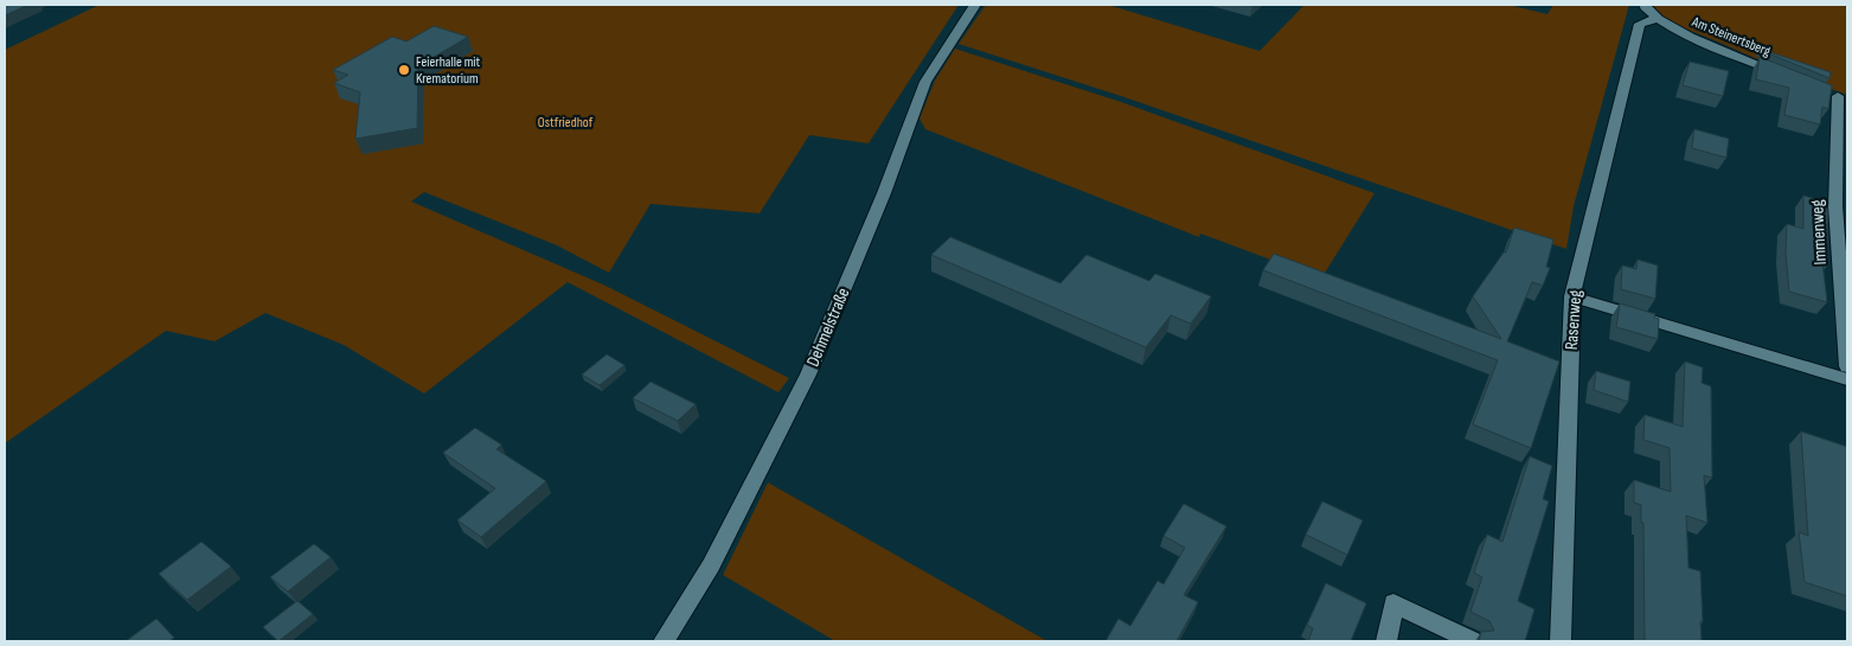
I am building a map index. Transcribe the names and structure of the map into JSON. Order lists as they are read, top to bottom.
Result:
{
  "streets": {
    "street": [
      "Am Steinertsberg",
      "Immenweg",
      "Rasenweg",
      "Dehmelstraße"
    ]
  },
  "crossings": [
    ["Am Steinertsberg", "Rasenweg"]
  ],
  "parks": ["Ostfriedhof"],
  "places": ["Feierhalle mit Krematorium"]
}
